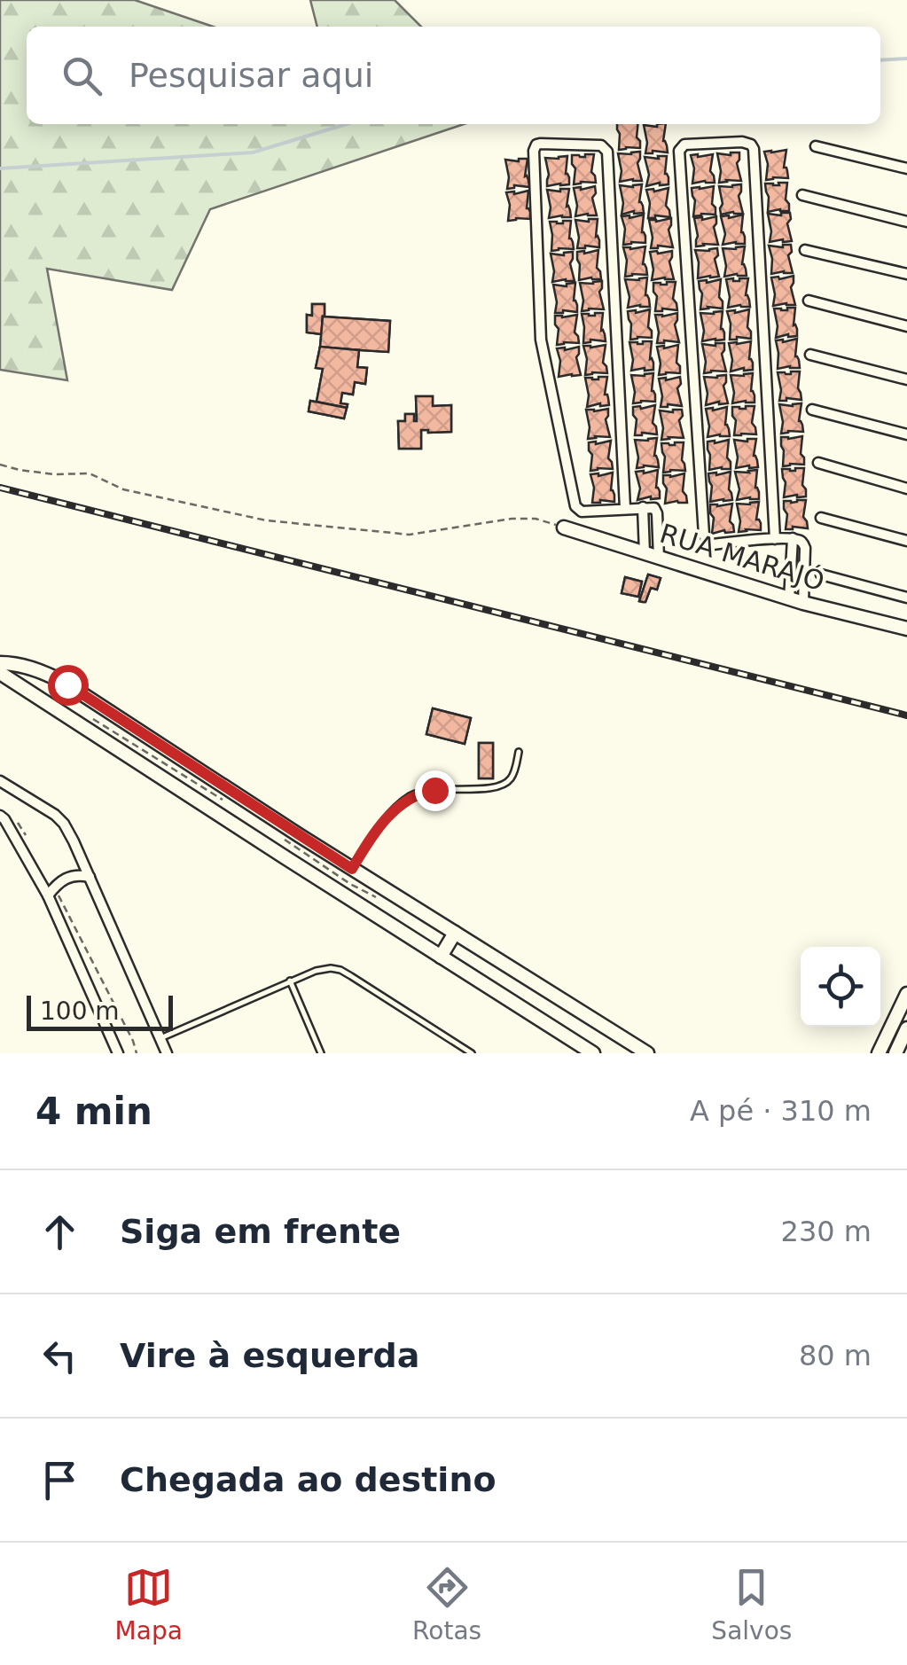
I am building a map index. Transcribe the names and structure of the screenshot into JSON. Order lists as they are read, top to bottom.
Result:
{
  "streets": {
    "main road": ["RUA MARAJÓ"]
  },
  "scale_bar": "100 m",
  "page": {
    "search": "Pesquisar aqui",
    "scale": "100 m",
    "heading": ["4 min", "A pé · 310 m"],
    "list": [
      ["Siga em frente", "230 m"],
      ["Vire à esquerda", "80 m"],
      "Chegada ao destino"
    ],
    "nav": ["Mapa", "Rotas", "Salvos"]
  }
}
